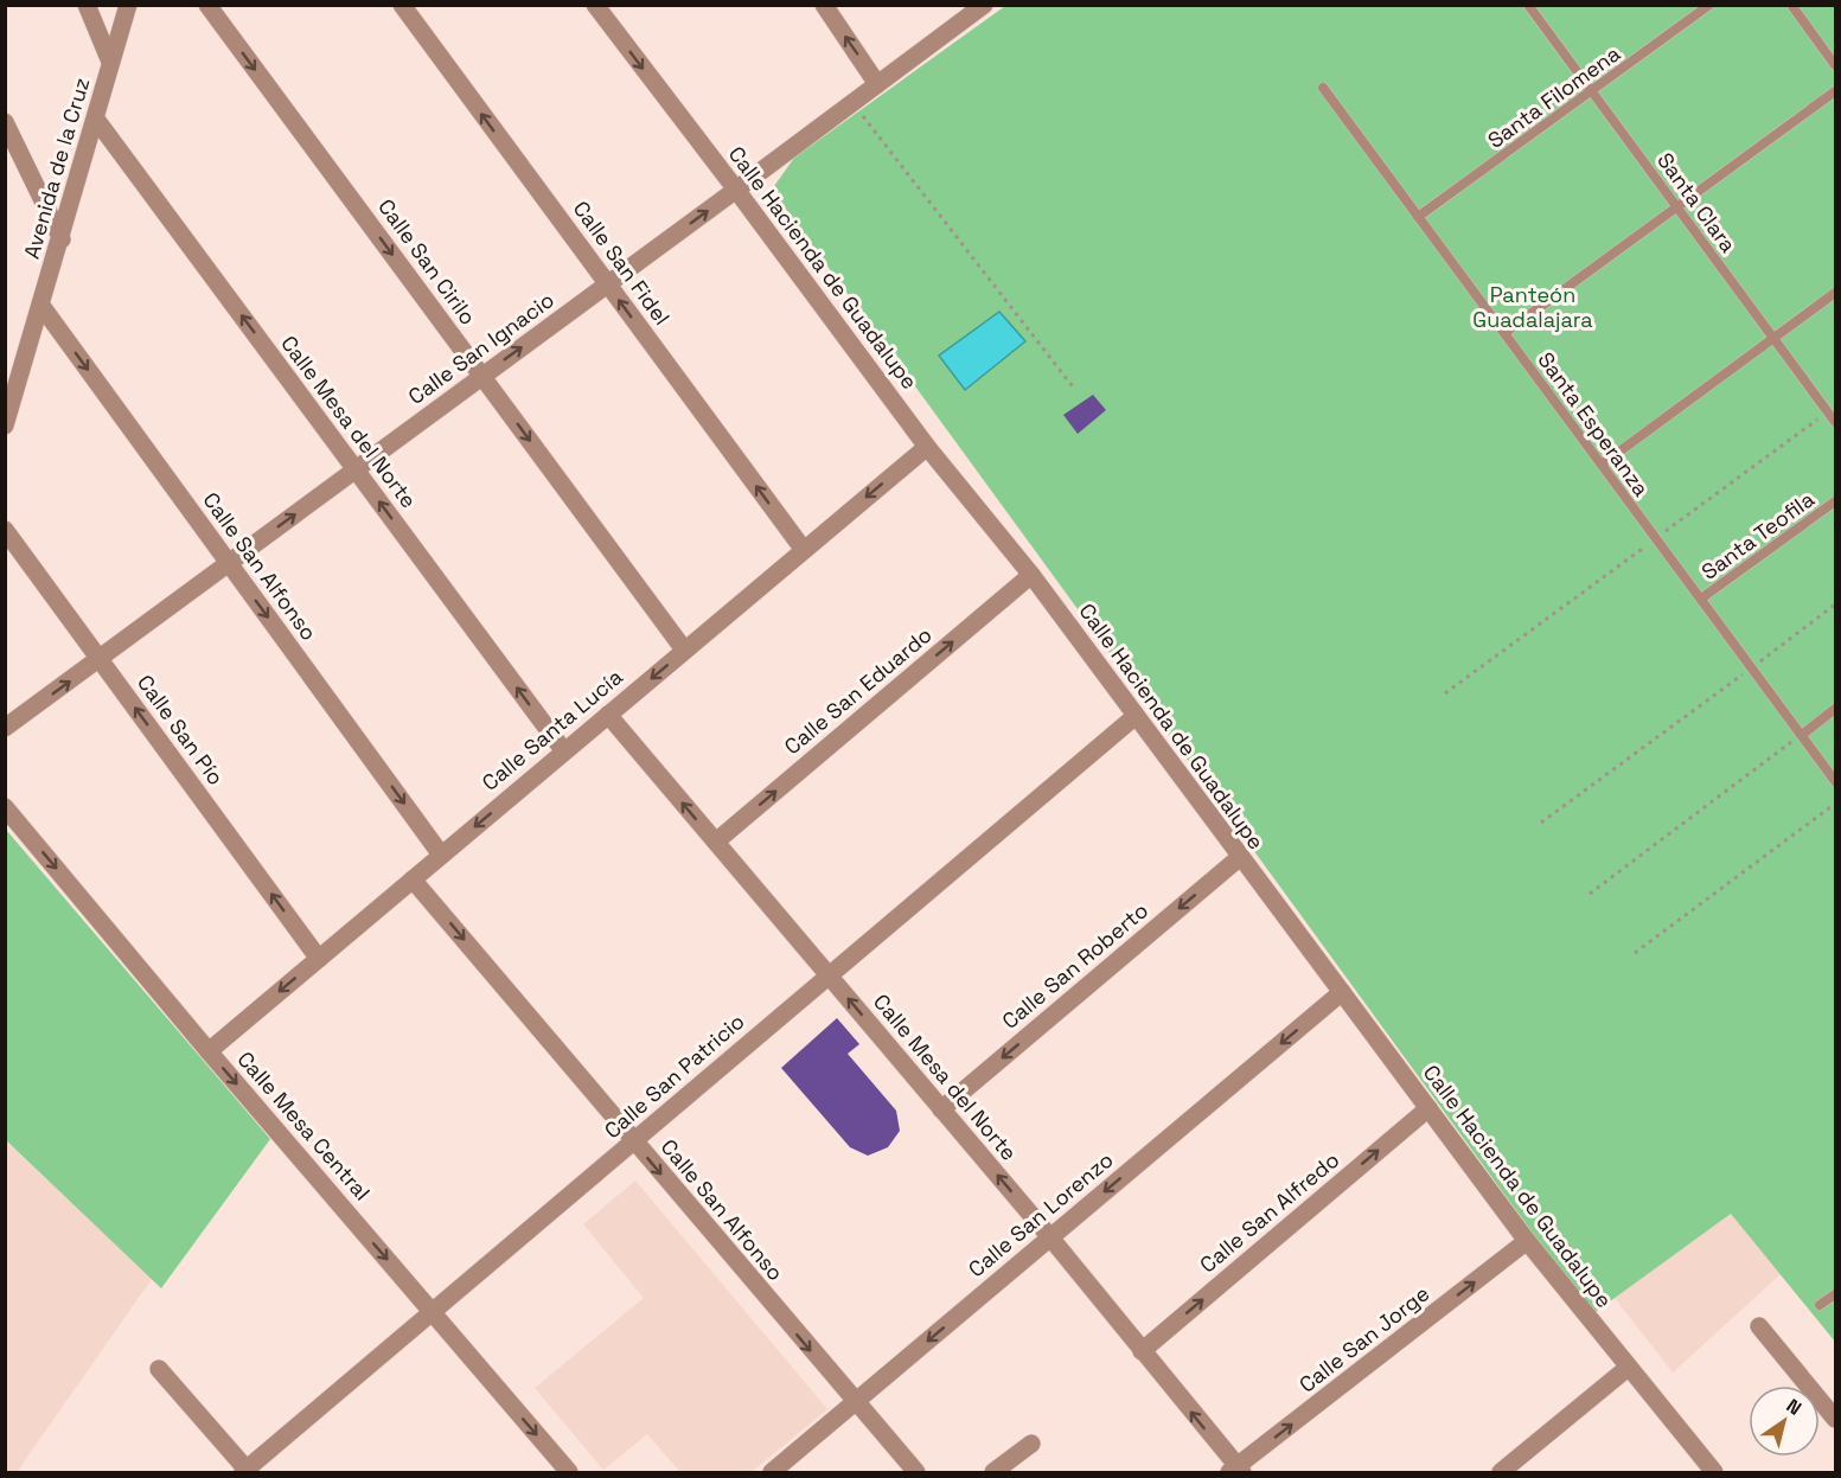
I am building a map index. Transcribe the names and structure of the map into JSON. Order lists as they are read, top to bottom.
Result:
{
  "streets": {
    "street": [
      "Avenida de la Cruz",
      "Calle San Cirilo",
      "Calle San Fidel",
      "Calle Hacienda de Guadalupe",
      "Calle San Ignacio",
      "Calle Mesa del Norte",
      "Calle San Alfonso",
      "Calle San Eduardo",
      "Calle San Pío",
      "Calle Santa Lucía",
      "Calle San Roberto",
      "Calle San Patricio",
      "Calle Mesa Central",
      "Calle San Alfredo",
      "Calle San Lorenzo",
      "Calle San Jorge"
    ],
    "lane": [
      "Santa Filomena",
      "Santa Clara",
      "Santa Esperanza",
      "Santa Teofila"
    ]
  },
  "crossings": [
    ["Santa Filomena", "Santa Clara"],
    ["Santa Filomena", "Santa Esperanza"],
    ["Avenida de la Cruz", "Calle Mesa del Norte"],
    ["Avenida de la Cruz", "Calle San Alfonso"],
    ["Calle San Cirilo", "Calle San Ignacio"],
    ["Calle San Cirilo", "Calle Santa Lucía"],
    ["Calle San Fidel", "Calle San Ignacio"],
    ["Calle San Fidel", "Calle Santa Lucía"],
    ["Calle Hacienda de Guadalupe", "Calle San Ignacio"],
    ["Calle Hacienda de Guadalupe", "Calle San Eduardo"],
    ["Calle Hacienda de Guadalupe", "Calle Santa Lucía"],
    ["Calle Hacienda de Guadalupe", "Calle San Roberto"],
    ["Calle Hacienda de Guadalupe", "Calle San Patricio"],
    ["Calle Hacienda de Guadalupe", "Calle San Alfredo"],
    ["Calle Hacienda de Guadalupe", "Calle San Lorenzo"],
    ["Calle Hacienda de Guadalupe", "Calle San Jorge"],
    ["Calle San Ignacio", "Calle Mesa del Norte"],
    ["Calle San Ignacio", "Calle San Alfonso"],
    ["Calle San Ignacio", "Calle San Pío"],
    ["Calle Mesa del Norte", "Calle San Eduardo"],
    ["Calle Mesa del Norte", "Calle Santa Lucía"],
    ["Calle Mesa del Norte", "Calle San Roberto"],
    ["Calle Mesa del Norte", "Calle San Patricio"],
    ["Calle Mesa del Norte", "Calle San Alfredo"],
    ["Calle Mesa del Norte", "Calle San Lorenzo"],
    ["Calle Mesa del Norte", "Calle San Jorge"],
    ["Santa Esperanza", "Santa Teofila"],
    ["Calle San Alfonso", "Calle Santa Lucía"],
    ["Calle San Alfonso", "Calle San Patricio"],
    ["Calle San Alfonso", "Calle San Lorenzo"],
    ["Calle San Pío", "Calle Santa Lucía"],
    ["Calle Santa Lucía", "Calle Mesa Central"],
    ["Calle San Patricio", "Calle Mesa Central"]
  ],
  "one_way": [
    "Calle San Cirilo",
    "Calle San Fidel",
    "Calle San Ignacio",
    "Calle Mesa del Norte",
    "Calle San Alfonso",
    "Calle San Eduardo",
    "Calle San Pío",
    "Calle Santa Lucía",
    "Calle San Roberto",
    "Calle Mesa Central",
    "Calle San Alfredo",
    "Calle San Lorenzo",
    "Calle San Jorge"
  ],
  "parks": ["Panteón Guadalajara"],
  "north": "top right"
}
